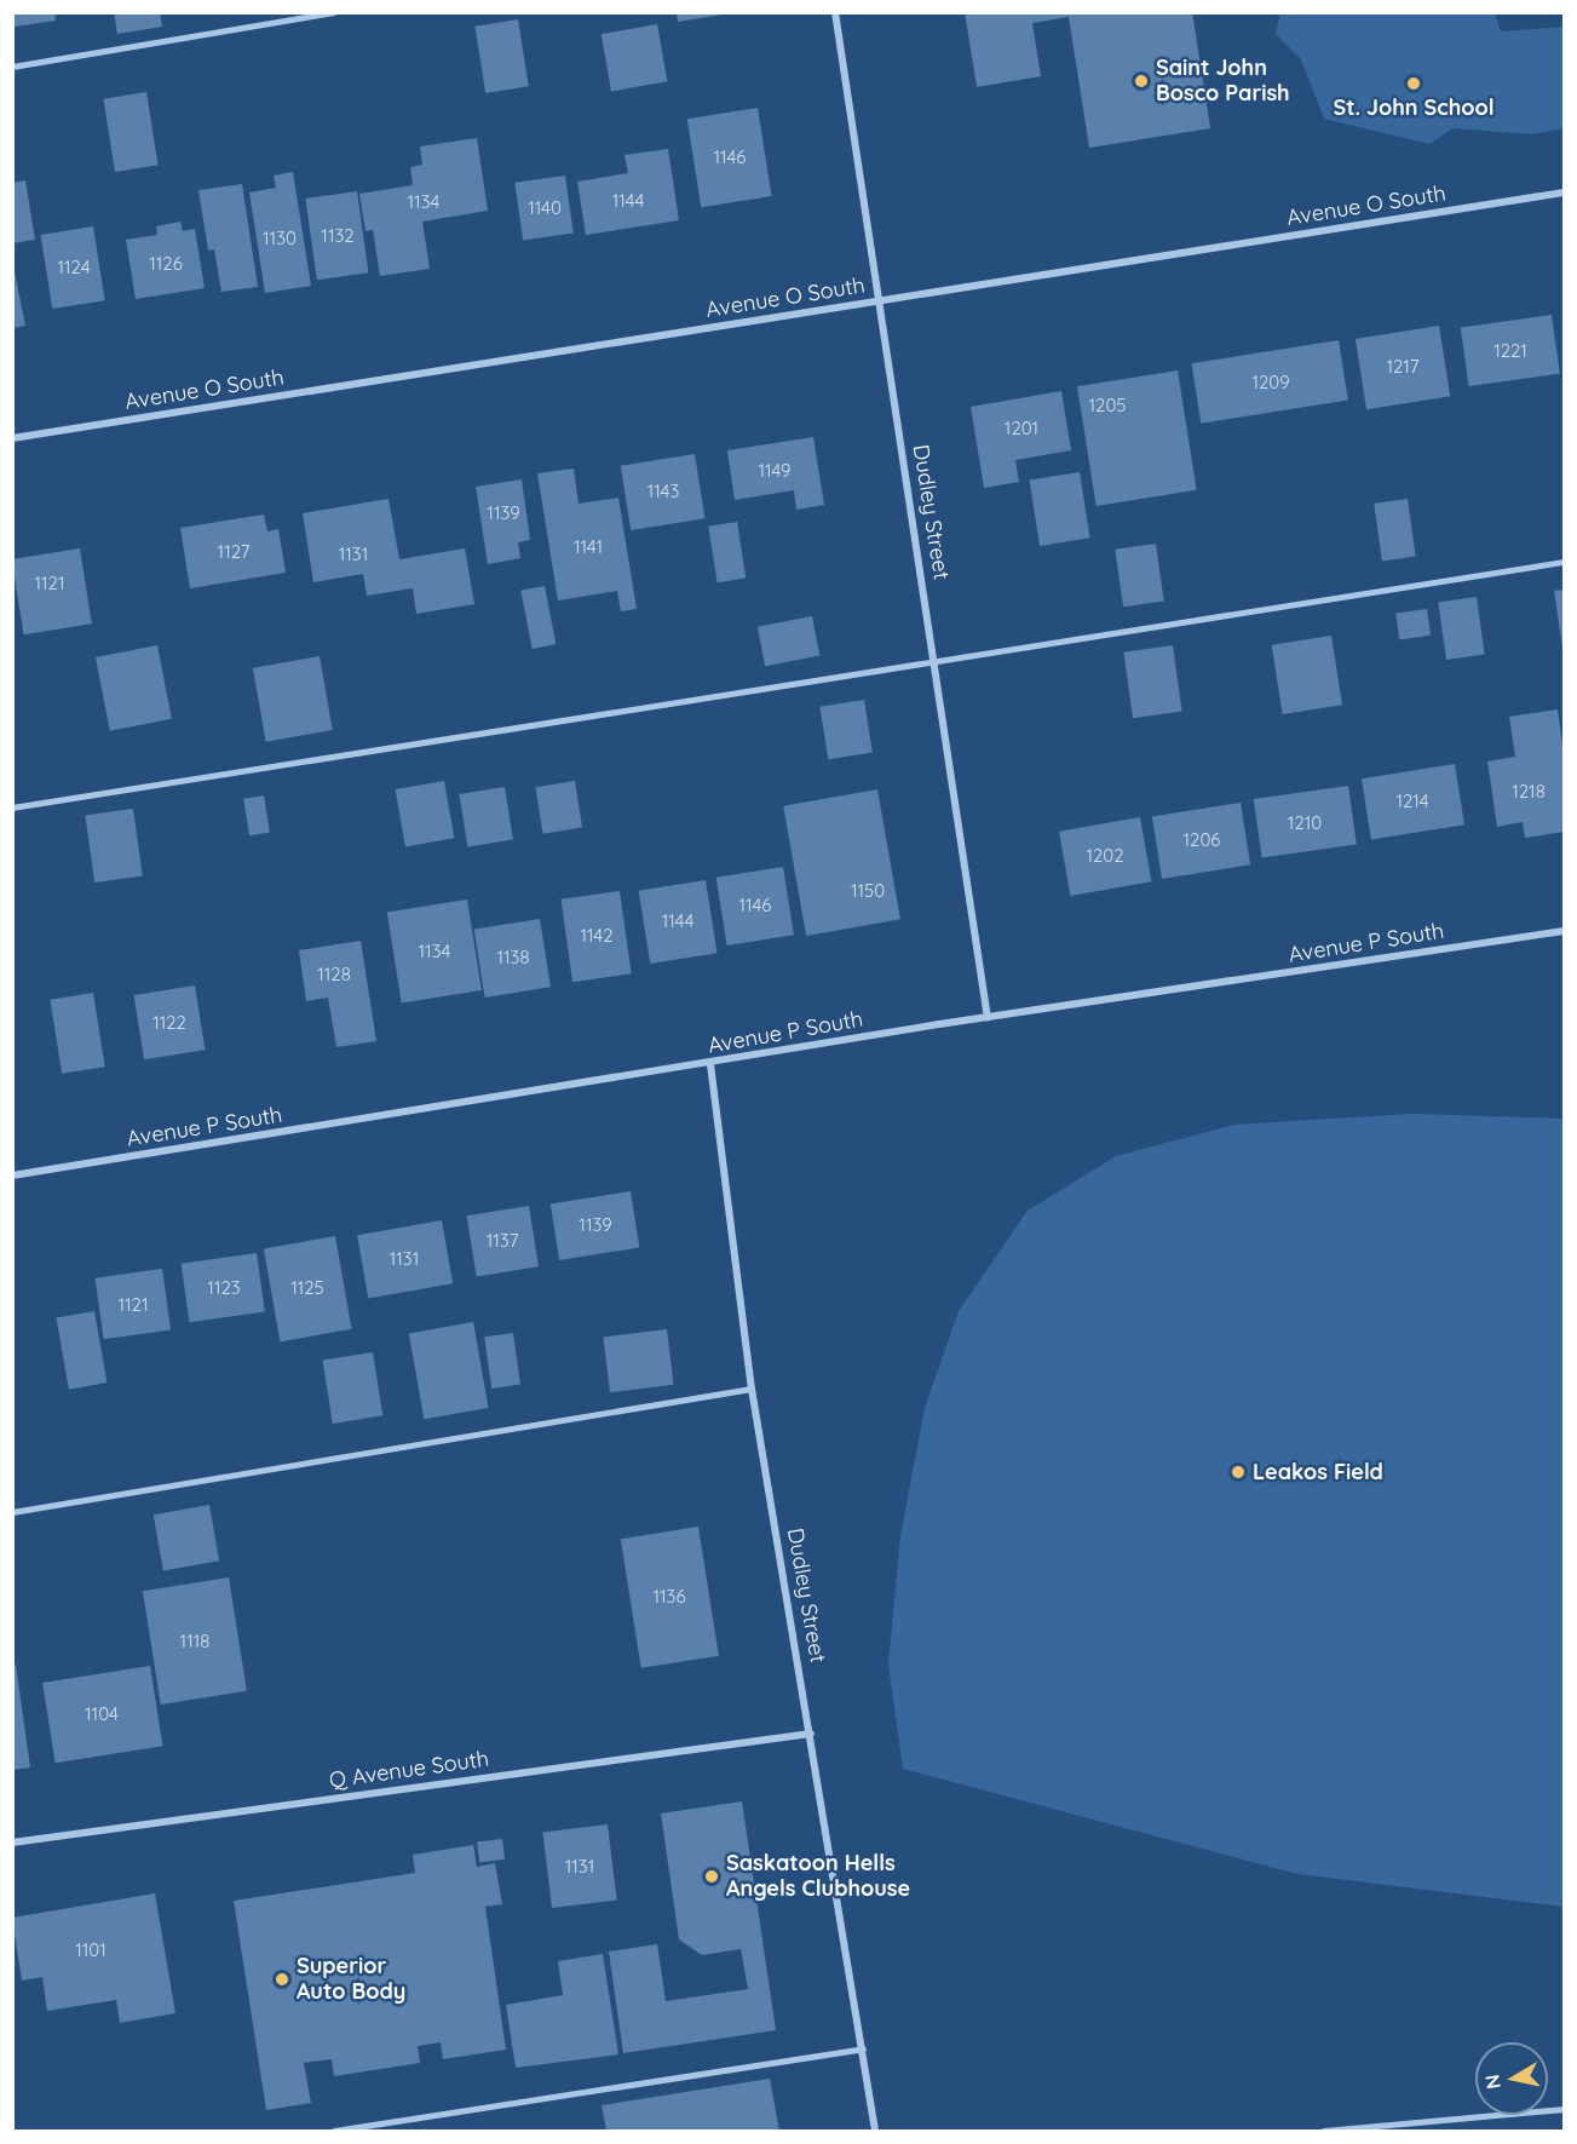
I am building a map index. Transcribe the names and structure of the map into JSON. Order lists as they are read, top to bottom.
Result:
{
  "streets": {
    "street": [
      "Avenue O South",
      "Dudley Street",
      "Avenue P South",
      "Q Avenue South"
    ]
  },
  "crossings": [
    ["Avenue O South", "Dudley Street"],
    ["Dudley Street", "Avenue P South"],
    ["Dudley Street", "Q Avenue South"]
  ],
  "places": [
    "Saint John Bosco Parish",
    "St. John School",
    "Leakos Field",
    "Saskatoon Hells Angels Clubhouse",
    "Superior Auto Body"
  ],
  "house_numbers": [
    "1146",
    "1144",
    "1134",
    "1140",
    "1132",
    "1130",
    "1126",
    "1124",
    "1221",
    "1217",
    "1209",
    "1205",
    "1201",
    "1149",
    "1143",
    "1139",
    "1141",
    "1127",
    "1131",
    "1121",
    "1218",
    "1214",
    "1210",
    "1206",
    "1202",
    "1150",
    "1146",
    "1144",
    "1142",
    "1134",
    "1138",
    "1128",
    "1122",
    "1139",
    "1137",
    "1131",
    "1123",
    "1125",
    "1121",
    "1136",
    "1118",
    "1104",
    "1131",
    "1101"
  ],
  "north": "left"
}
